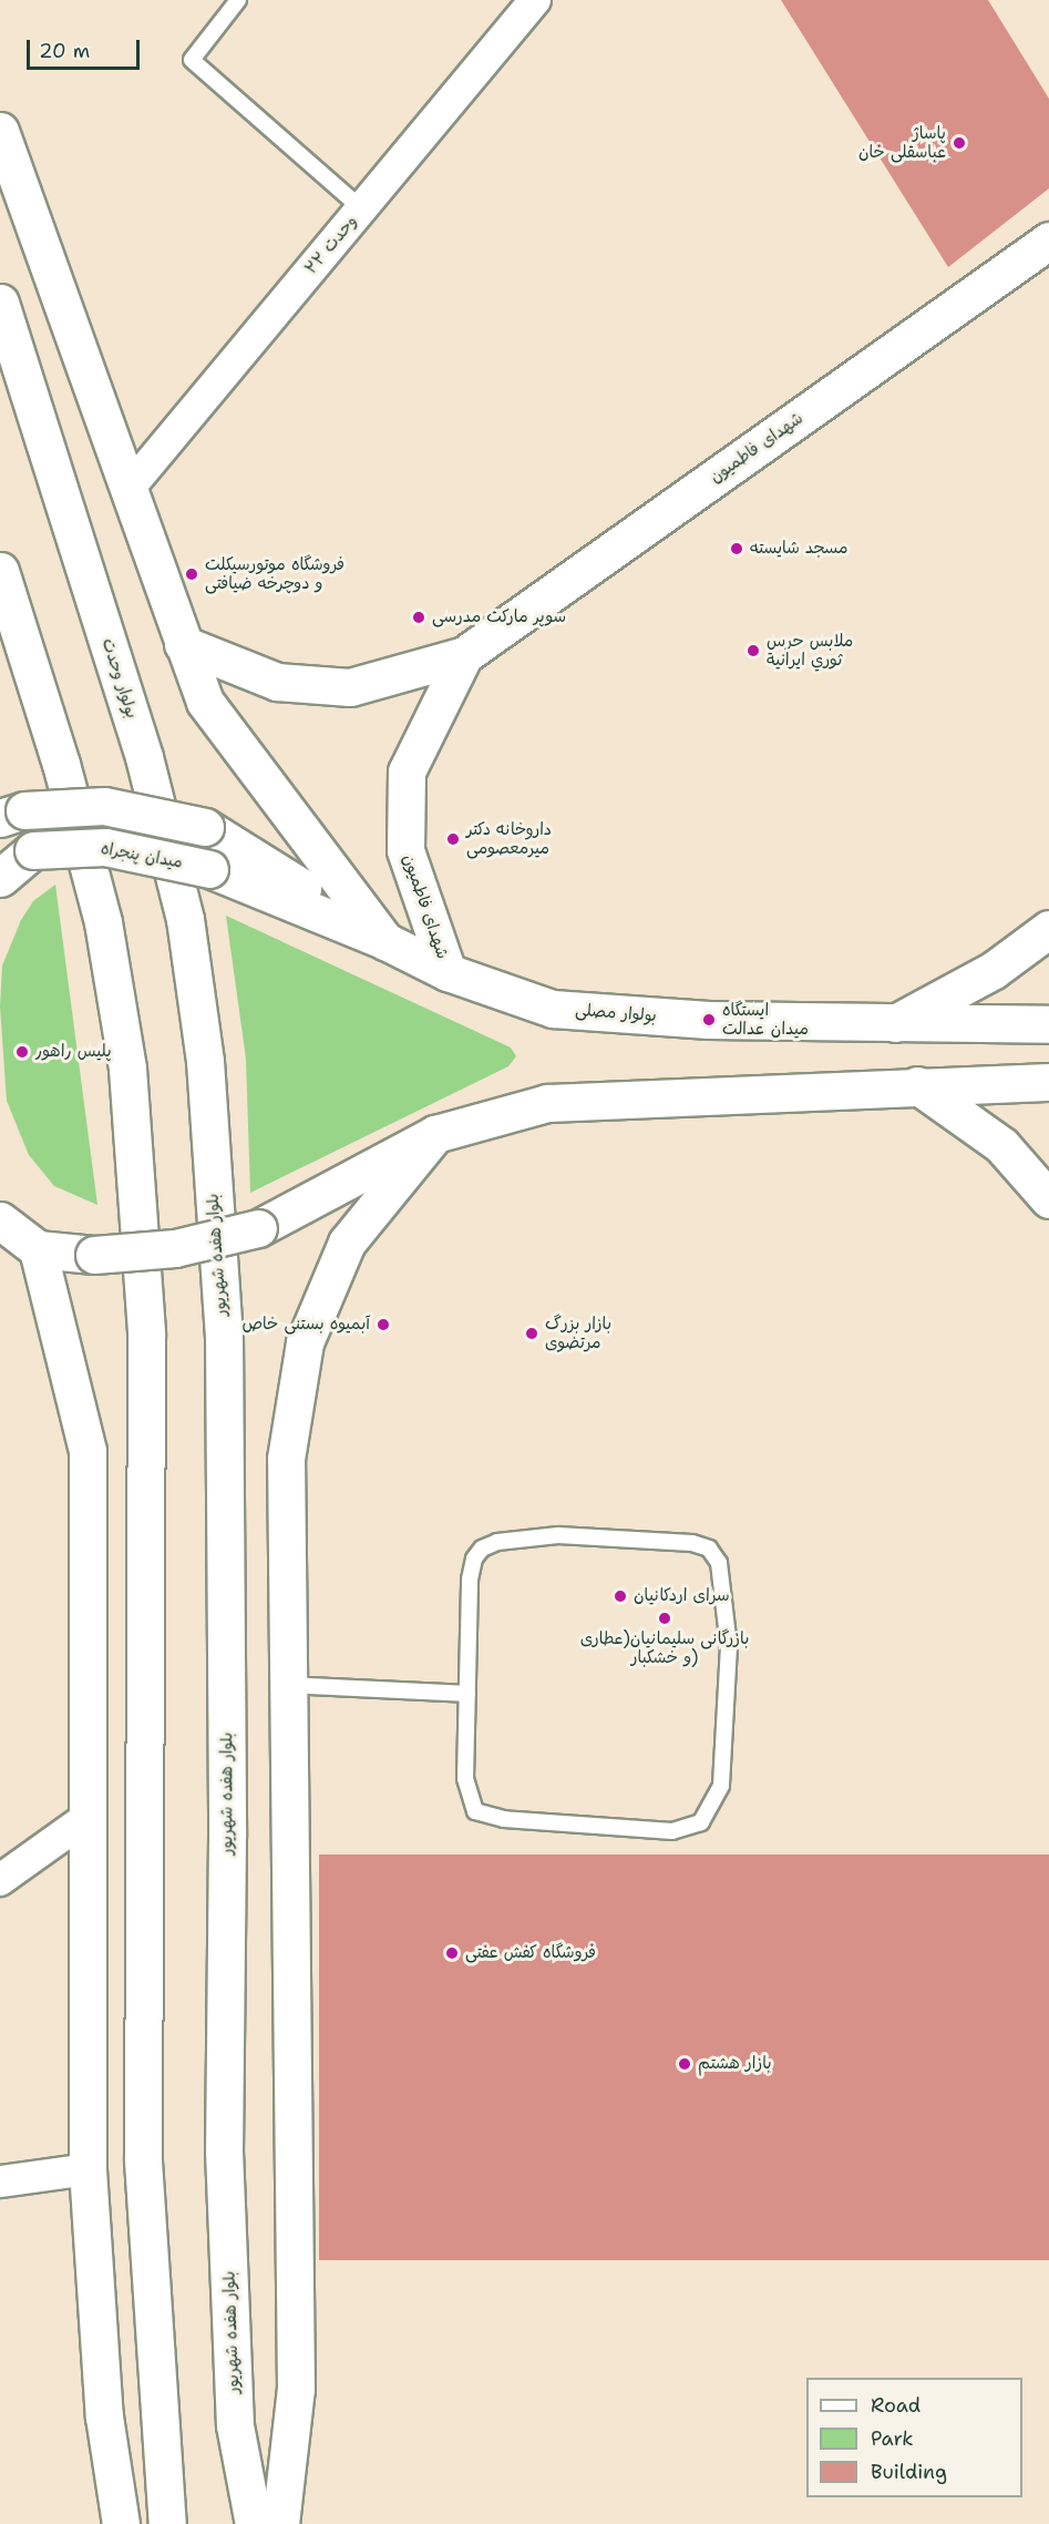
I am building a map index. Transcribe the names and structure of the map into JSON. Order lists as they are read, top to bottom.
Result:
{
  "streets": {
    "main road": [
      "شهدای فاطمیون",
      "بولوار وحدت",
      "میدان پنجراه",
      "بولوار مصلی",
      "بلوار هفده شهریور"
    ],
    "street": ["وحدت ۲۲"]
  },
  "crossings": [
    ["شهدای فاطمیون", "بولوار مصلی"],
    ["بولوار وحدت", "بلوار هفده شهریور"],
    ["میدان پنجراه", "بولوار مصلی"]
  ],
  "places": [
    "پاساژ عباسقلی خان",
    "مسجد شایسته",
    "فروشگاه موتورسیکلت و دوچرخه ضیافتی",
    "سوپر مارکت مدرسی",
    "ملابس حرس ثوري ايرانية",
    "داروخانه دکتر میرمعصومی",
    "ایستگاه میدان عدالت",
    "پلیس راهور",
    "آبمیوه بستنی خاص",
    "بازار بزرگ مرتضوی",
    "سرای اردکانیان",
    "بازرگانی سلیمانیان(عطاری و خشکبار)",
    "فروشگاه کفش عفتی",
    "بازار هشتم"
  ],
  "legend": ["Road", "Park", "Building"],
  "scale_bar": "20 m"
}
